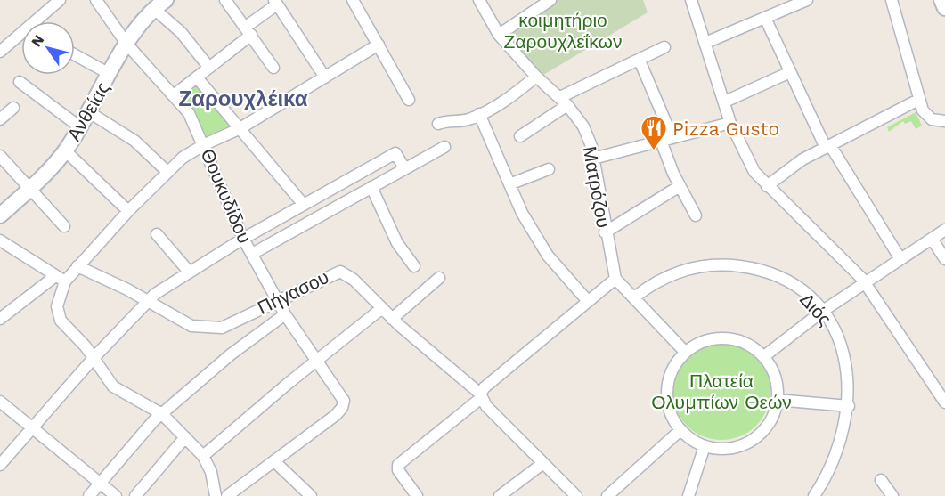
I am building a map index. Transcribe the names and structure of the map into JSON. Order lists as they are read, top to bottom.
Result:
{
  "streets": {
    "main road": ["Ανθείας"],
    "street": [
      "Ματρόζου",
      "Θουκυδίδου",
      "Πήγασου",
      "Διός"
    ]
  },
  "crossings": [
    ["Ανθείας", "Θουκυδίδου"],
    ["Θουκυδίδου", "Πήγασου"]
  ],
  "districts": ["Ζαρουχλέικα"],
  "parks": ["κοιμητήριο Ζαρουχλεΐκων", "Πλατεία Ολυμπίων Θεών"],
  "places": {
    "restaurant": ["Pizza Gusto"]
  },
  "north": "top left"
}
